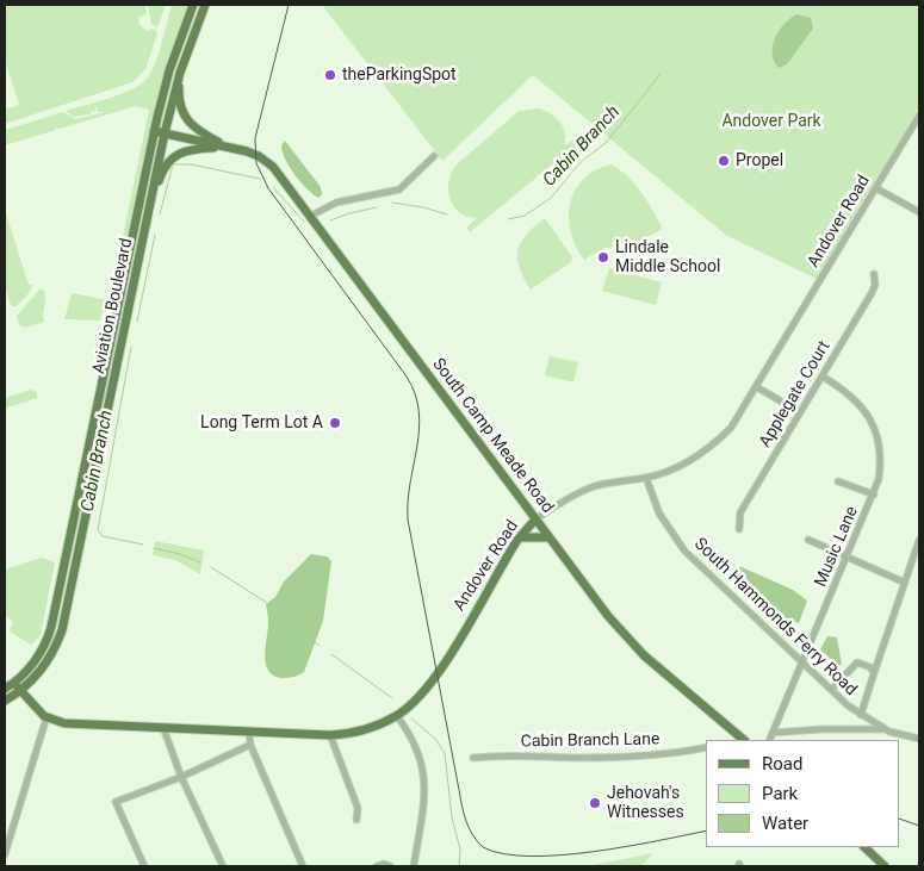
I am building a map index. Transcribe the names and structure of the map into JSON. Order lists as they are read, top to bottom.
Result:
{
  "streets": {
    "main road": ["Andover Road", "Aviation Boulevard", "South Camp Meade Road"],
    "street": [
      "Applegate Court",
      "Music Lane",
      "South Hammonds Ferry Road",
      "Cabin Branch Lane"
    ]
  },
  "crossings": [
    ["Andover Road", "South Camp Meade Road"],
    ["Andover Road", "South Hammonds Ferry Road"],
    ["Applegate Court", "Music Lane"],
    ["Music Lane", "South Hammonds Ferry Road"]
  ],
  "water": ["Cabin Branch"],
  "parks": ["Andover Park"],
  "places": [
    "theParkingSpot",
    "Propel",
    "Lindale Middle School",
    "Long Term Lot A",
    "Jehovah's Witnesses"
  ],
  "legend": ["Road", "Park", "Water"]
}
